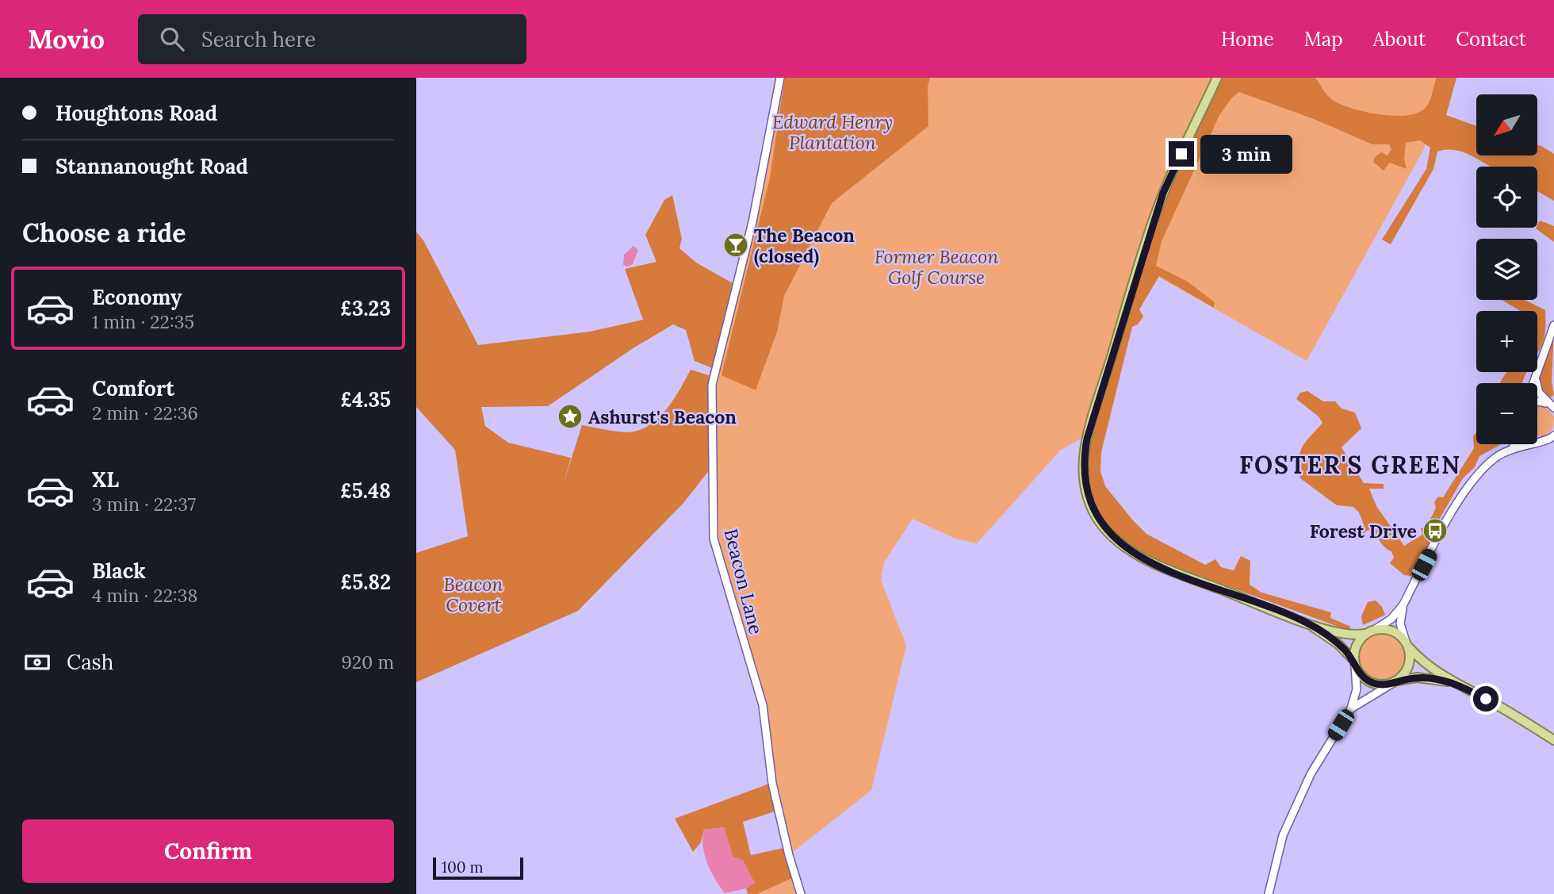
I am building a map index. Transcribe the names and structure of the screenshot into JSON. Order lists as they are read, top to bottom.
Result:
{
  "streets": {
    "street": ["Beacon Lane"]
  },
  "districts": ["FOSTER'S GREEN"],
  "parks": ["Edward Henry Plantation", "Former Beacon Golf Course", "Beacon Covert"],
  "places": {
    "bar": ["The Beacon (closed)"],
    "place": ["Ashurst's Beacon"],
    "bus stop": ["Forest Drive"]
  },
  "scale_bar": "100 m",
  "north": "bottom left",
  "page": {
    "header": "Movio",
    "search": "Search here",
    "nav": [
      "Home",
      "Map",
      "About",
      "Contact"
    ],
    "banner": ["Houghtons Road", "Stannanought Road"],
    "map_buttons": ["+", "−"],
    "bubble": "3 min",
    "heading": "Choose a ride",
    "list": [
      {
        "name": "Economy",
        "note": "1 min · 22:35",
        "value": "£3.23"
      },
      {
        "name": "Comfort",
        "note": "2 min · 22:36",
        "value": "£4.35"
      },
      {
        "name": "XL",
        "note": "3 min · 22:37",
        "value": "£5.48"
      },
      {
        "name": "Black",
        "note": "4 min · 22:38",
        "value": "£5.82"
      }
    ],
    "pay": ["Cash", "920 m"],
    "buttons": "Confirm",
    "scale": "100 m"
  }
}
